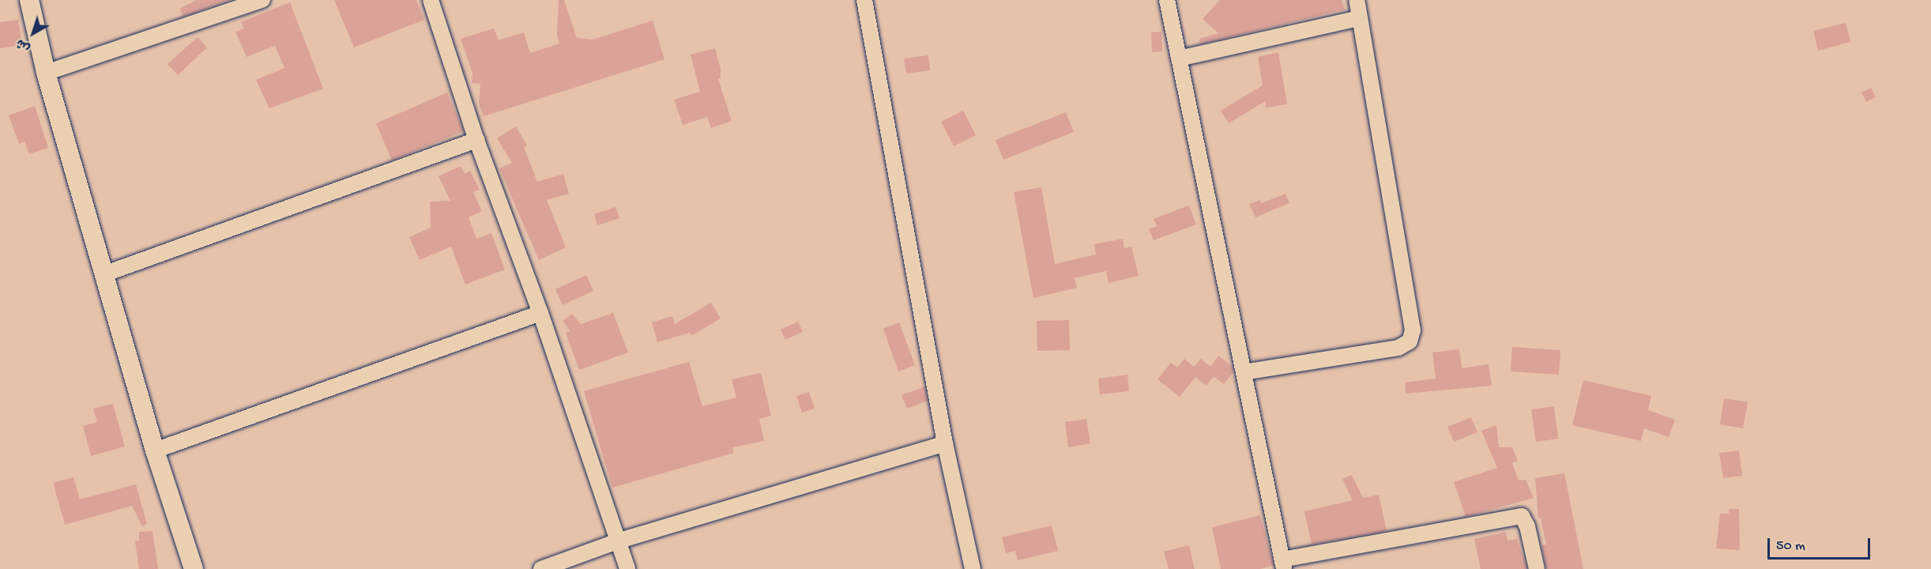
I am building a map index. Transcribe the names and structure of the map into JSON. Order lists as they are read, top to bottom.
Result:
{
  "scale_bar": "50 m",
  "north": "bottom left"
}
